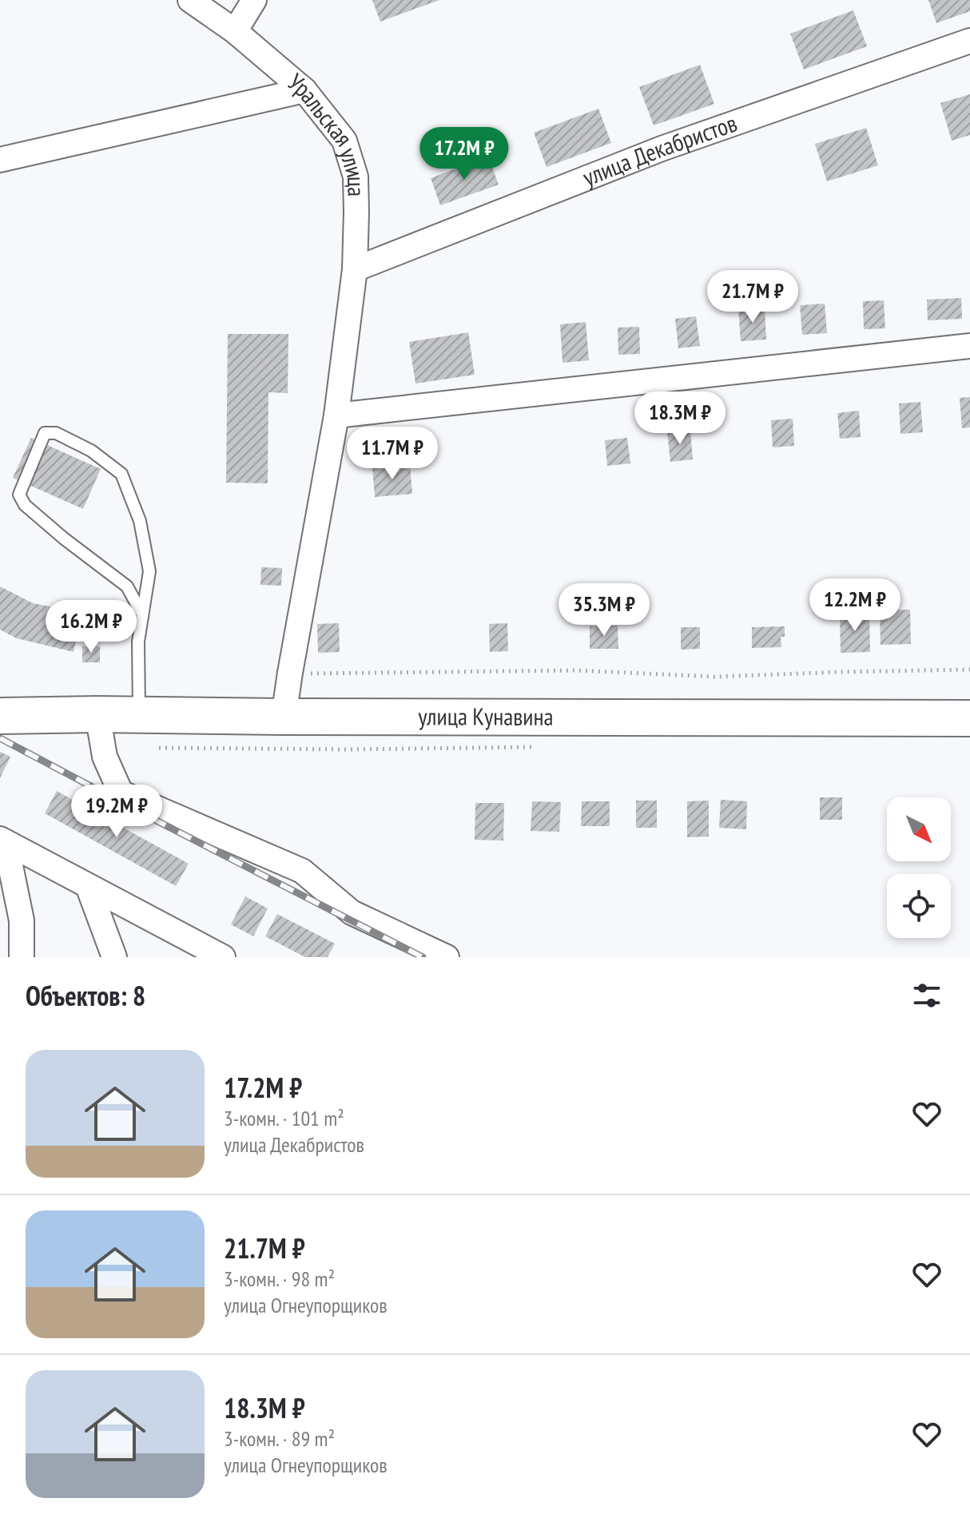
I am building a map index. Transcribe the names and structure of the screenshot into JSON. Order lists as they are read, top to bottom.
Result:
{
  "streets": {
    "main road": ["улица Кунавина"],
    "street": ["Уральская улица", "улица Декабристов"]
  },
  "crossings": [
    ["Уральская улица", "улица Декабристов"],
    ["Уральская улица", "улица Кунавина"]
  ],
  "north": "bottom right",
  "page": {
    "price": [
      "17.2M ₽",
      "21.7M ₽",
      "18.3M ₽",
      "11.7M ₽",
      "12.2M ₽",
      "35.3M ₽",
      "16.2M ₽",
      "19.2M ₽"
    ],
    "heading": "Объектов: 8",
    "list": [
      {
        "name": "17.2M ₽",
        "note": "3-комн. · 101 m² · улица Декабристов"
      },
      {
        "name": "21.7M ₽",
        "note": "3-комн. · 98 m² · улица Огнеупорщиков"
      },
      {
        "name": "18.3M ₽",
        "note": "3-комн. · 89 m² · улица Огнеупорщиков"
      }
    ]
  }
}
